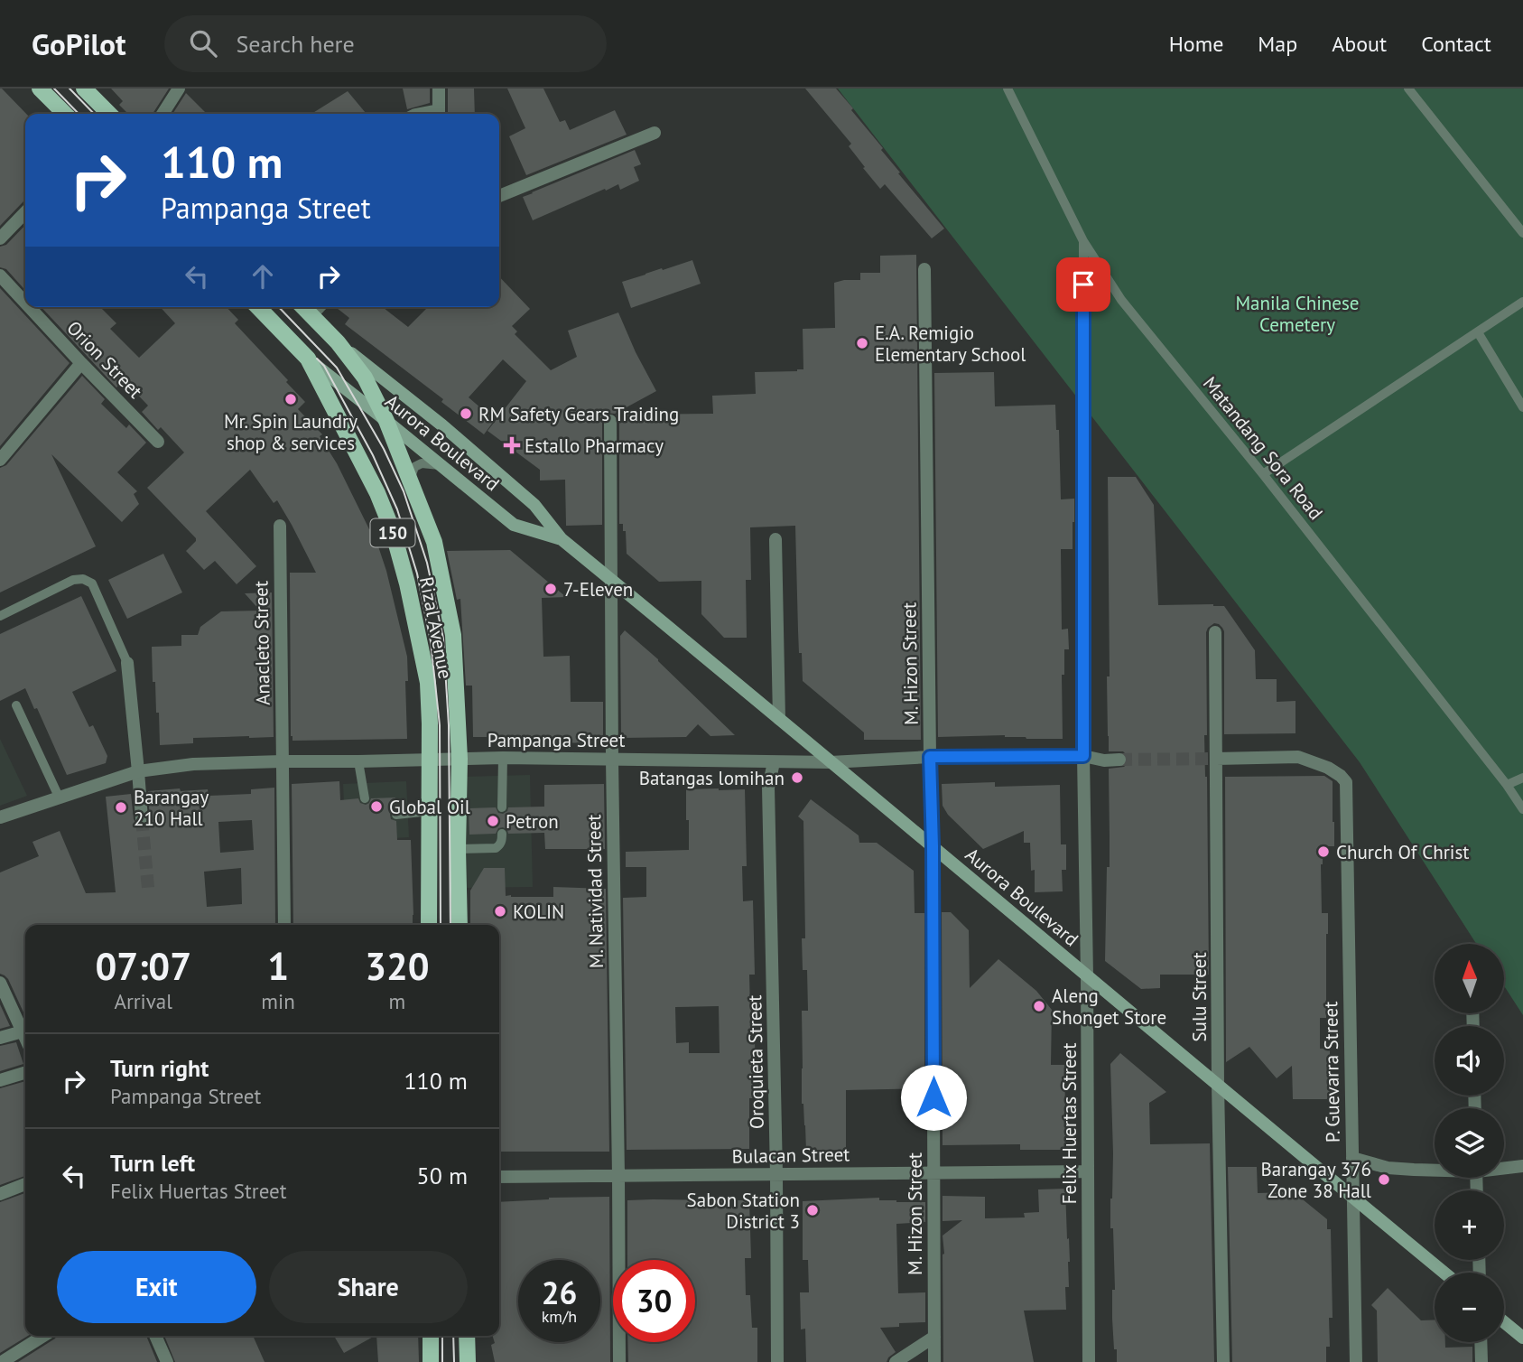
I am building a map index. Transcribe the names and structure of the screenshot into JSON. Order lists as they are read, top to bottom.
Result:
{
  "streets": {
    "main road": ["Aurora Boulevard", "150", "Rizal Avenue"],
    "street": [
      "Orion Street",
      "Anacleto Street",
      "M. Hizon Street",
      "Pampanga Street",
      "M. Natividad Street",
      "Sulu Street",
      "Oroquieta Street",
      "P. Guevarra Street",
      "Felix Huertas Street",
      "Bulacan Street"
    ],
    "lane": ["Matandang Sora Road"]
  },
  "crossings": [
    ["Aurora Boulevard", "Rizal Avenue"],
    ["Aurora Boulevard", "M. Hizon Street"],
    ["Aurora Boulevard", "Pampanga Street"],
    ["Aurora Boulevard", "M. Natividad Street"],
    ["Aurora Boulevard", "Sulu Street"],
    ["Aurora Boulevard", "P. Guevarra Street"],
    ["Aurora Boulevard", "Felix Huertas Street"],
    ["Matandang Sora Road", "Felix Huertas Street"],
    ["Rizal Avenue", "Pampanga Street"],
    ["Anacleto Street", "Pampanga Street"],
    ["M. Hizon Street", "Pampanga Street"],
    ["M. Hizon Street", "Bulacan Street"],
    ["Pampanga Street", "M. Natividad Street"],
    ["Pampanga Street", "Oroquieta Street"],
    ["Pampanga Street", "Felix Huertas Street"],
    ["M. Natividad Street", "Bulacan Street"],
    ["Sulu Street", "P. Guevarra Street"],
    ["Oroquieta Street", "Bulacan Street"],
    ["Felix Huertas Street", "Bulacan Street"]
  ],
  "parks": ["Manila Chinese Cemetery"],
  "places": {
    "other": [
      "E.A. Remigio Elementary School",
      "Mr. Spin Laundry shop & services",
      "RM Safety Gears Traiding",
      "7-Eleven",
      "Batangas lomihan",
      "Global Oil",
      "Barangay 210 Hall",
      "Petron",
      "Church Of Christ",
      "KOLIN",
      "Aleng Shonget Store",
      "Barangay 376 Zone 38 Hall",
      "Sabon Station District 3"
    ],
    "health": ["Estallo Pharmacy"]
  },
  "north": "top",
  "page": {
    "header": "GoPilot",
    "search": "Search here",
    "nav": [
      "Home",
      "Map",
      "About",
      "Contact"
    ],
    "turn": ["110 m", "Pampanga Street"],
    "eta": [
      "07:07",
      "Arrival",
      "1",
      "min",
      "320",
      "m"
    ],
    "map_buttons": ["+", "−"],
    "list": [
      {
        "name": "Turn right",
        "note": "Pampanga Street",
        "value": "110 m"
      },
      {
        "name": "Turn left",
        "note": "Felix Huertas Street",
        "value": "50 m"
      }
    ],
    "buttons": ["Exit", "Share"],
    "speed": "26 km/h",
    "limit": "30"
  }
}
